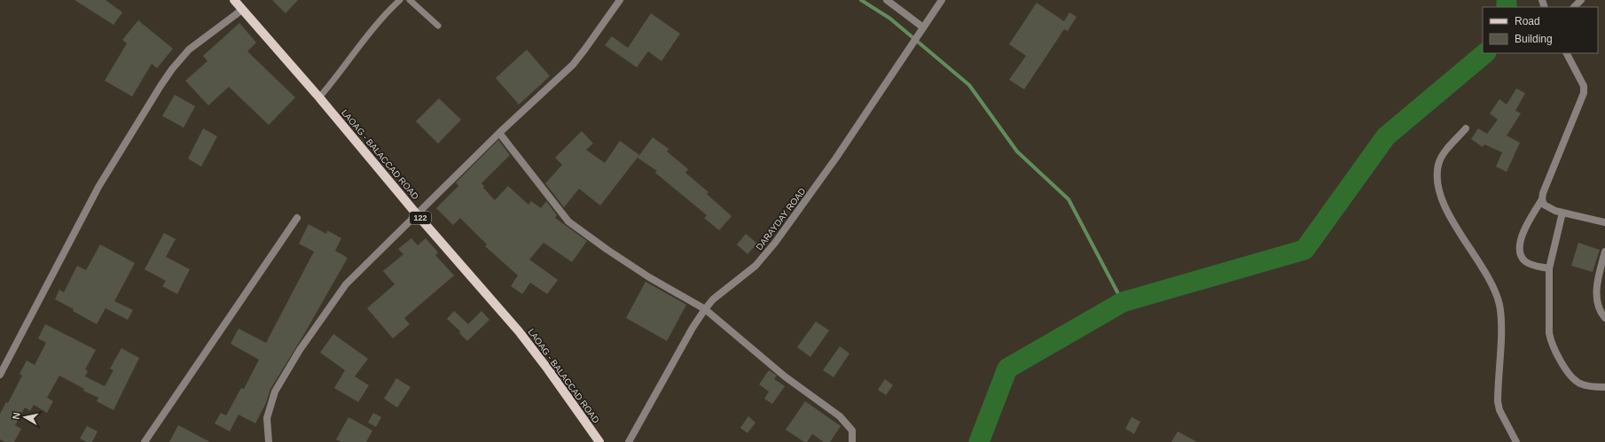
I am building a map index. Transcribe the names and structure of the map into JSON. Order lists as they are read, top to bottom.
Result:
{
  "streets": {
    "main road": ["LAOAG - BALACCAD ROAD", "122"],
    "street": ["DARAYDAY ROAD"]
  },
  "legend": ["Road", "Building"],
  "north": "left"
}
